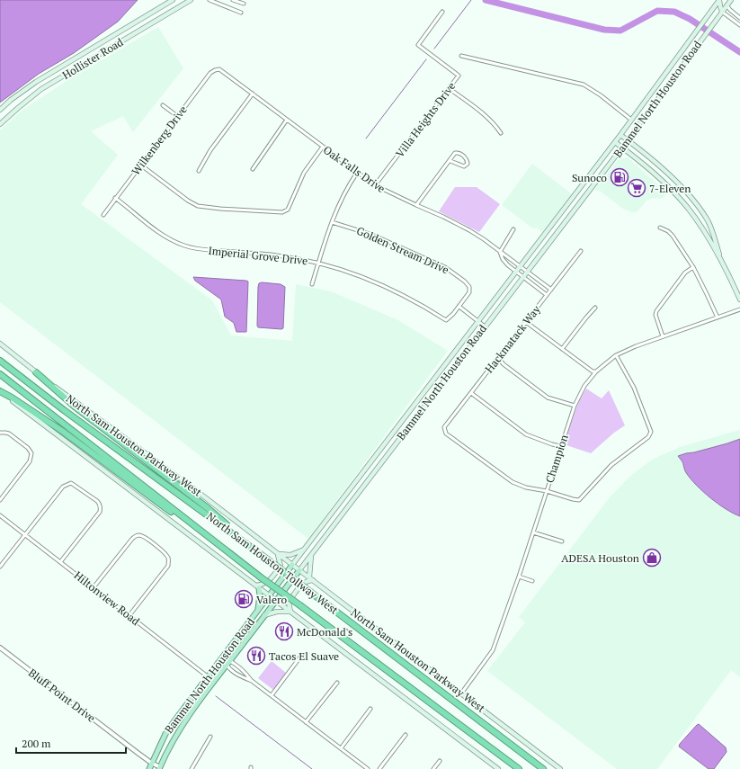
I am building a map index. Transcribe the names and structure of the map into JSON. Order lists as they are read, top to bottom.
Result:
{
  "streets": {
    "highway": ["North Sam Houston Tollway West"],
    "main road": ["Hollister Road", "Bammel North Houston Road", "North Sam Houston Parkway West"],
    "street": [
      "Villa Heights Drive",
      "Wilkenberg Drive",
      "Oak Falls Drive",
      "Golden Stream Drive",
      "Imperial Grove Drive",
      "Hackmatack Way",
      "Champion",
      "Hiltonview Road",
      "Bluff Point Drive"
    ]
  },
  "crossings": [
    ["Bammel North Houston Road", "Oak Falls Drive"],
    ["Bammel North Houston Road", "North Sam Houston Parkway West"],
    ["Bammel North Houston Road", "Hiltonview Road"],
    ["Bammel North Houston Road", "Bluff Point Drive"],
    ["Villa Heights Drive", "Oak Falls Drive"],
    ["Wilkenberg Drive", "Oak Falls Drive"],
    ["Wilkenberg Drive", "Imperial Grove Drive"],
    ["Oak Falls Drive", "Hackmatack Way"],
    ["Golden Stream Drive", "Imperial Grove Drive"],
    ["Hackmatack Way", "Champion"],
    ["North Sam Houston Parkway West", "Champion"]
  ],
  "places": {
    "fuel station": ["Sunoco", "Valero"],
    "supermarket": ["7-Eleven"],
    "shop": ["ADESA Houston"],
    "restaurant": ["McDonald's", "Tacos El Suave"]
  },
  "scale_bar": "200 m"
}
